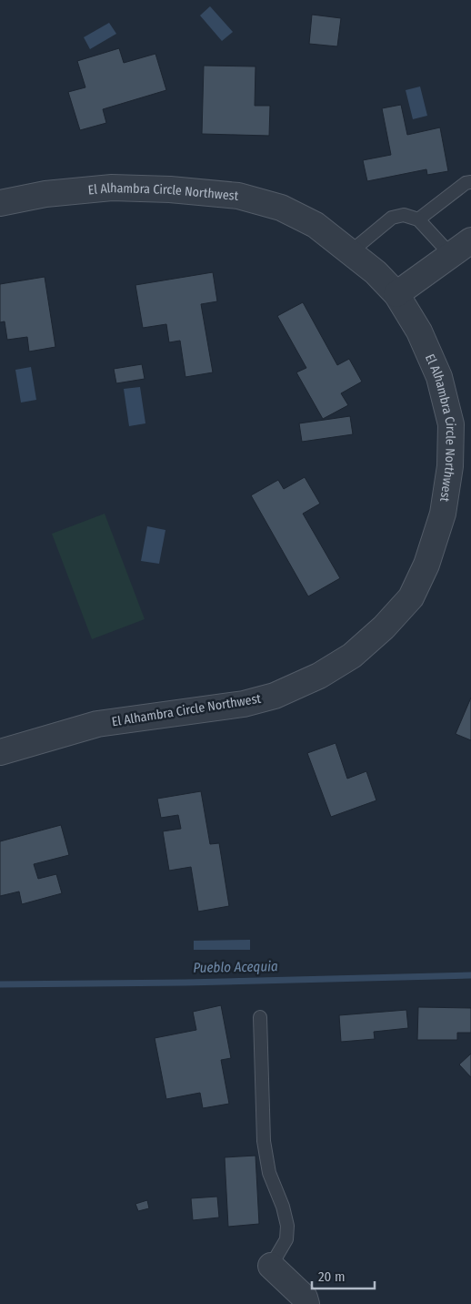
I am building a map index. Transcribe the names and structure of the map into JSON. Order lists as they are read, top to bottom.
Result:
{
  "streets": {
    "street": ["El Alhambra Circle Northwest"]
  },
  "water": ["Pueblo Acequia"],
  "scale_bar": "20 m"
}
